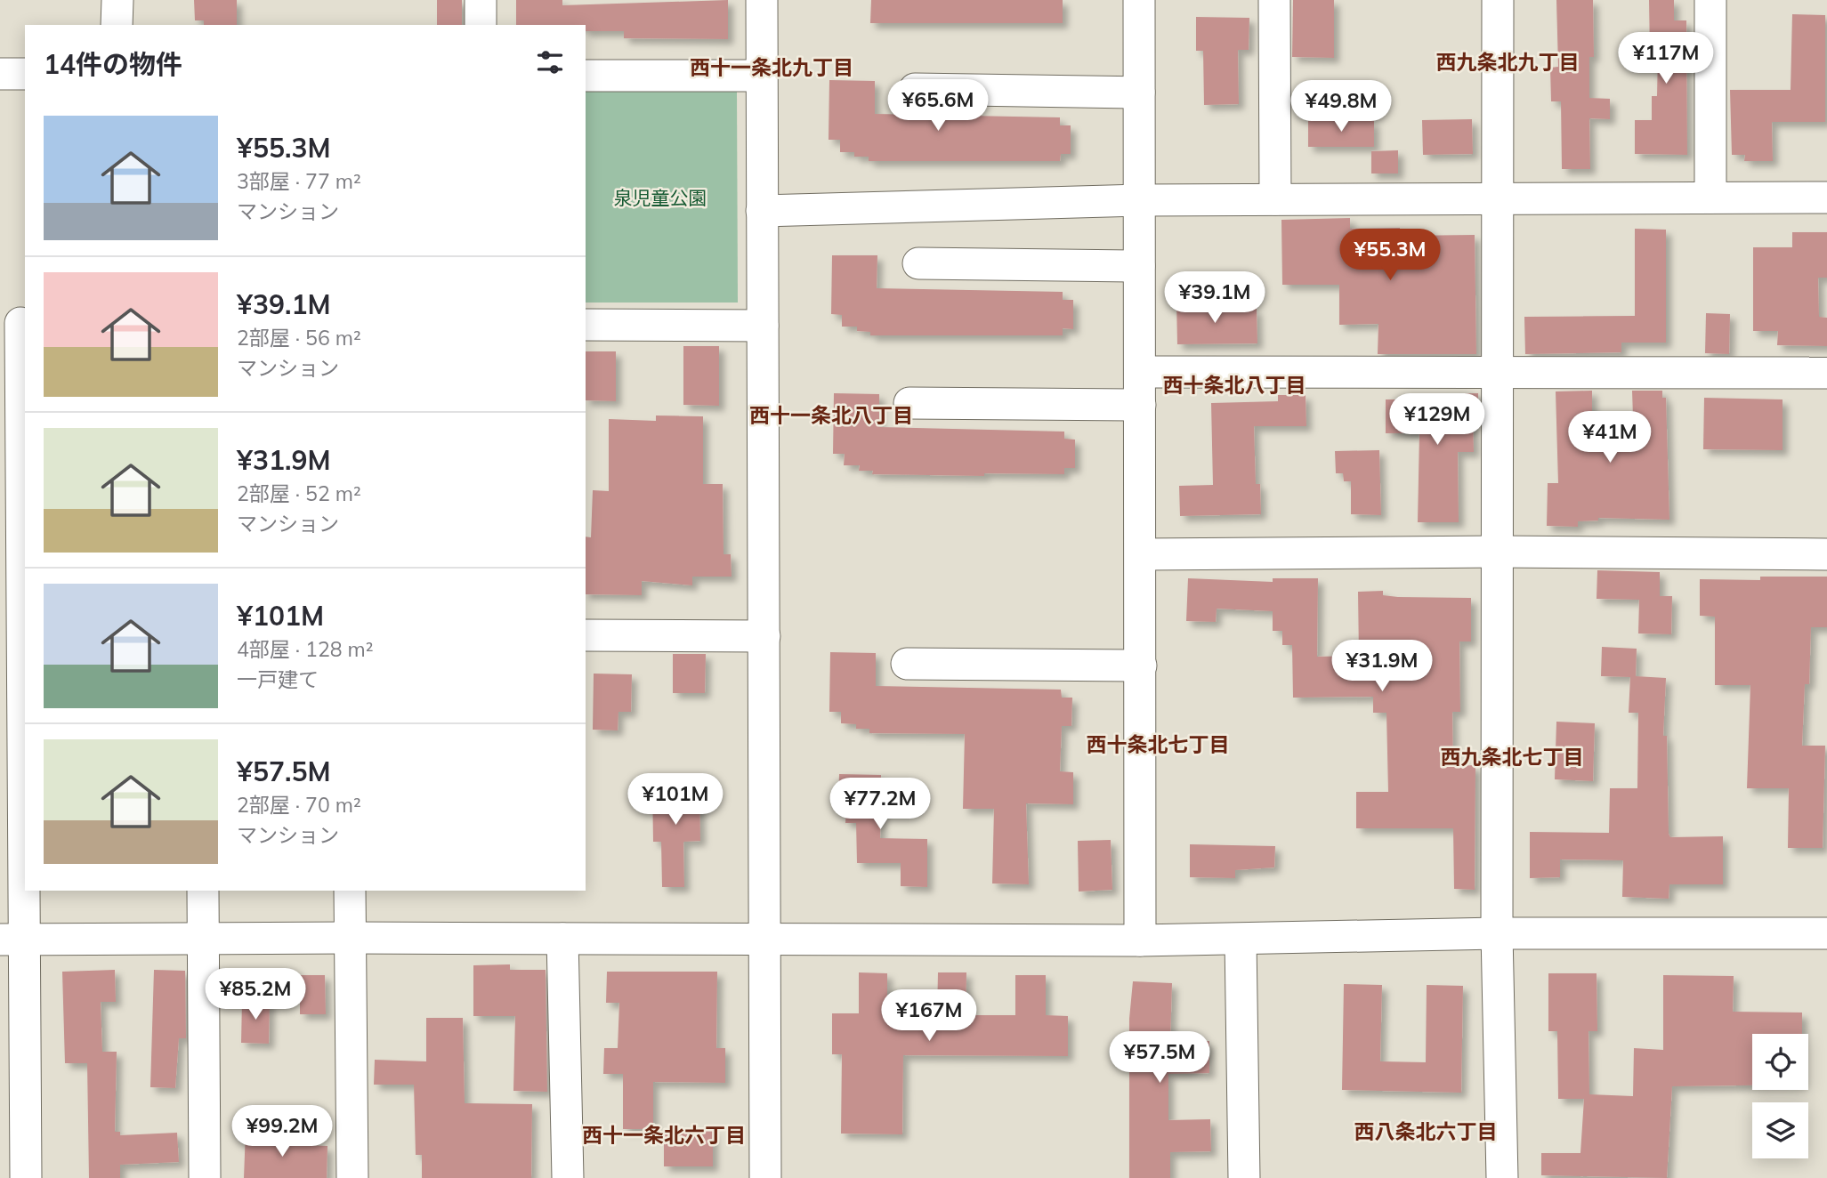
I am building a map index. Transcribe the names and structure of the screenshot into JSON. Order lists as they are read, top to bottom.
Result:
{
  "districts": [
    "西九条北九丁目",
    "西十一条北九丁目",
    "西十条北八丁目",
    "西十一条北八丁目",
    "西十条北七丁目",
    "西九条北七丁目",
    "西八条北六丁目",
    "西十一条北六丁目"
  ],
  "parks": ["泉児童公園"],
  "page": {
    "heading": "14件の物件",
    "price": [
      "¥117M",
      "¥65.6M",
      "¥49.8M",
      "¥55.3M",
      "¥39.1M",
      "¥129M",
      "¥41M",
      "¥31.9M",
      "¥101M",
      "¥77.2M",
      "¥85.2M",
      "¥167M",
      "¥57.5M",
      "¥99.2M"
    ],
    "list": [
      {
        "name": "¥55.3M",
        "note": "3部屋 · 77 m² · マンション"
      },
      {
        "name": "¥39.1M",
        "note": "2部屋 · 56 m² · マンション"
      },
      {
        "name": "¥31.9M",
        "note": "2部屋 · 52 m² · マンション"
      },
      {
        "name": "¥101M",
        "note": "4部屋 · 128 m² · 一戸建て"
      },
      {
        "name": "¥57.5M",
        "note": "2部屋 · 70 m² · マンション"
      }
    ]
  }
}
